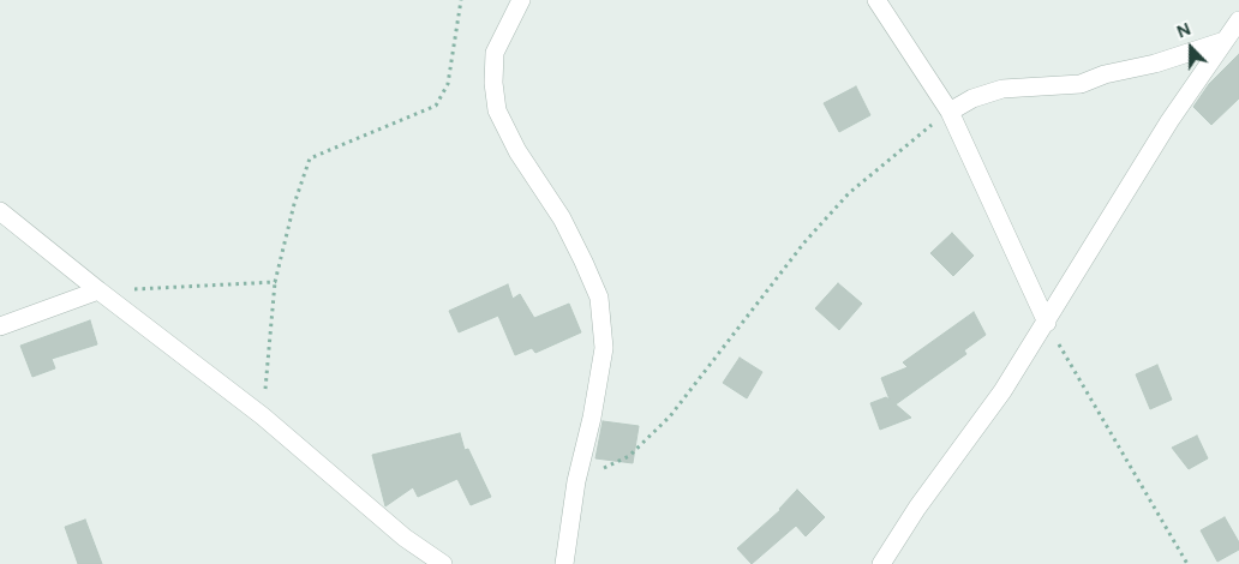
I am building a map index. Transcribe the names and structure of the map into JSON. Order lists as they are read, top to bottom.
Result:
{
  "north": "top"
}
